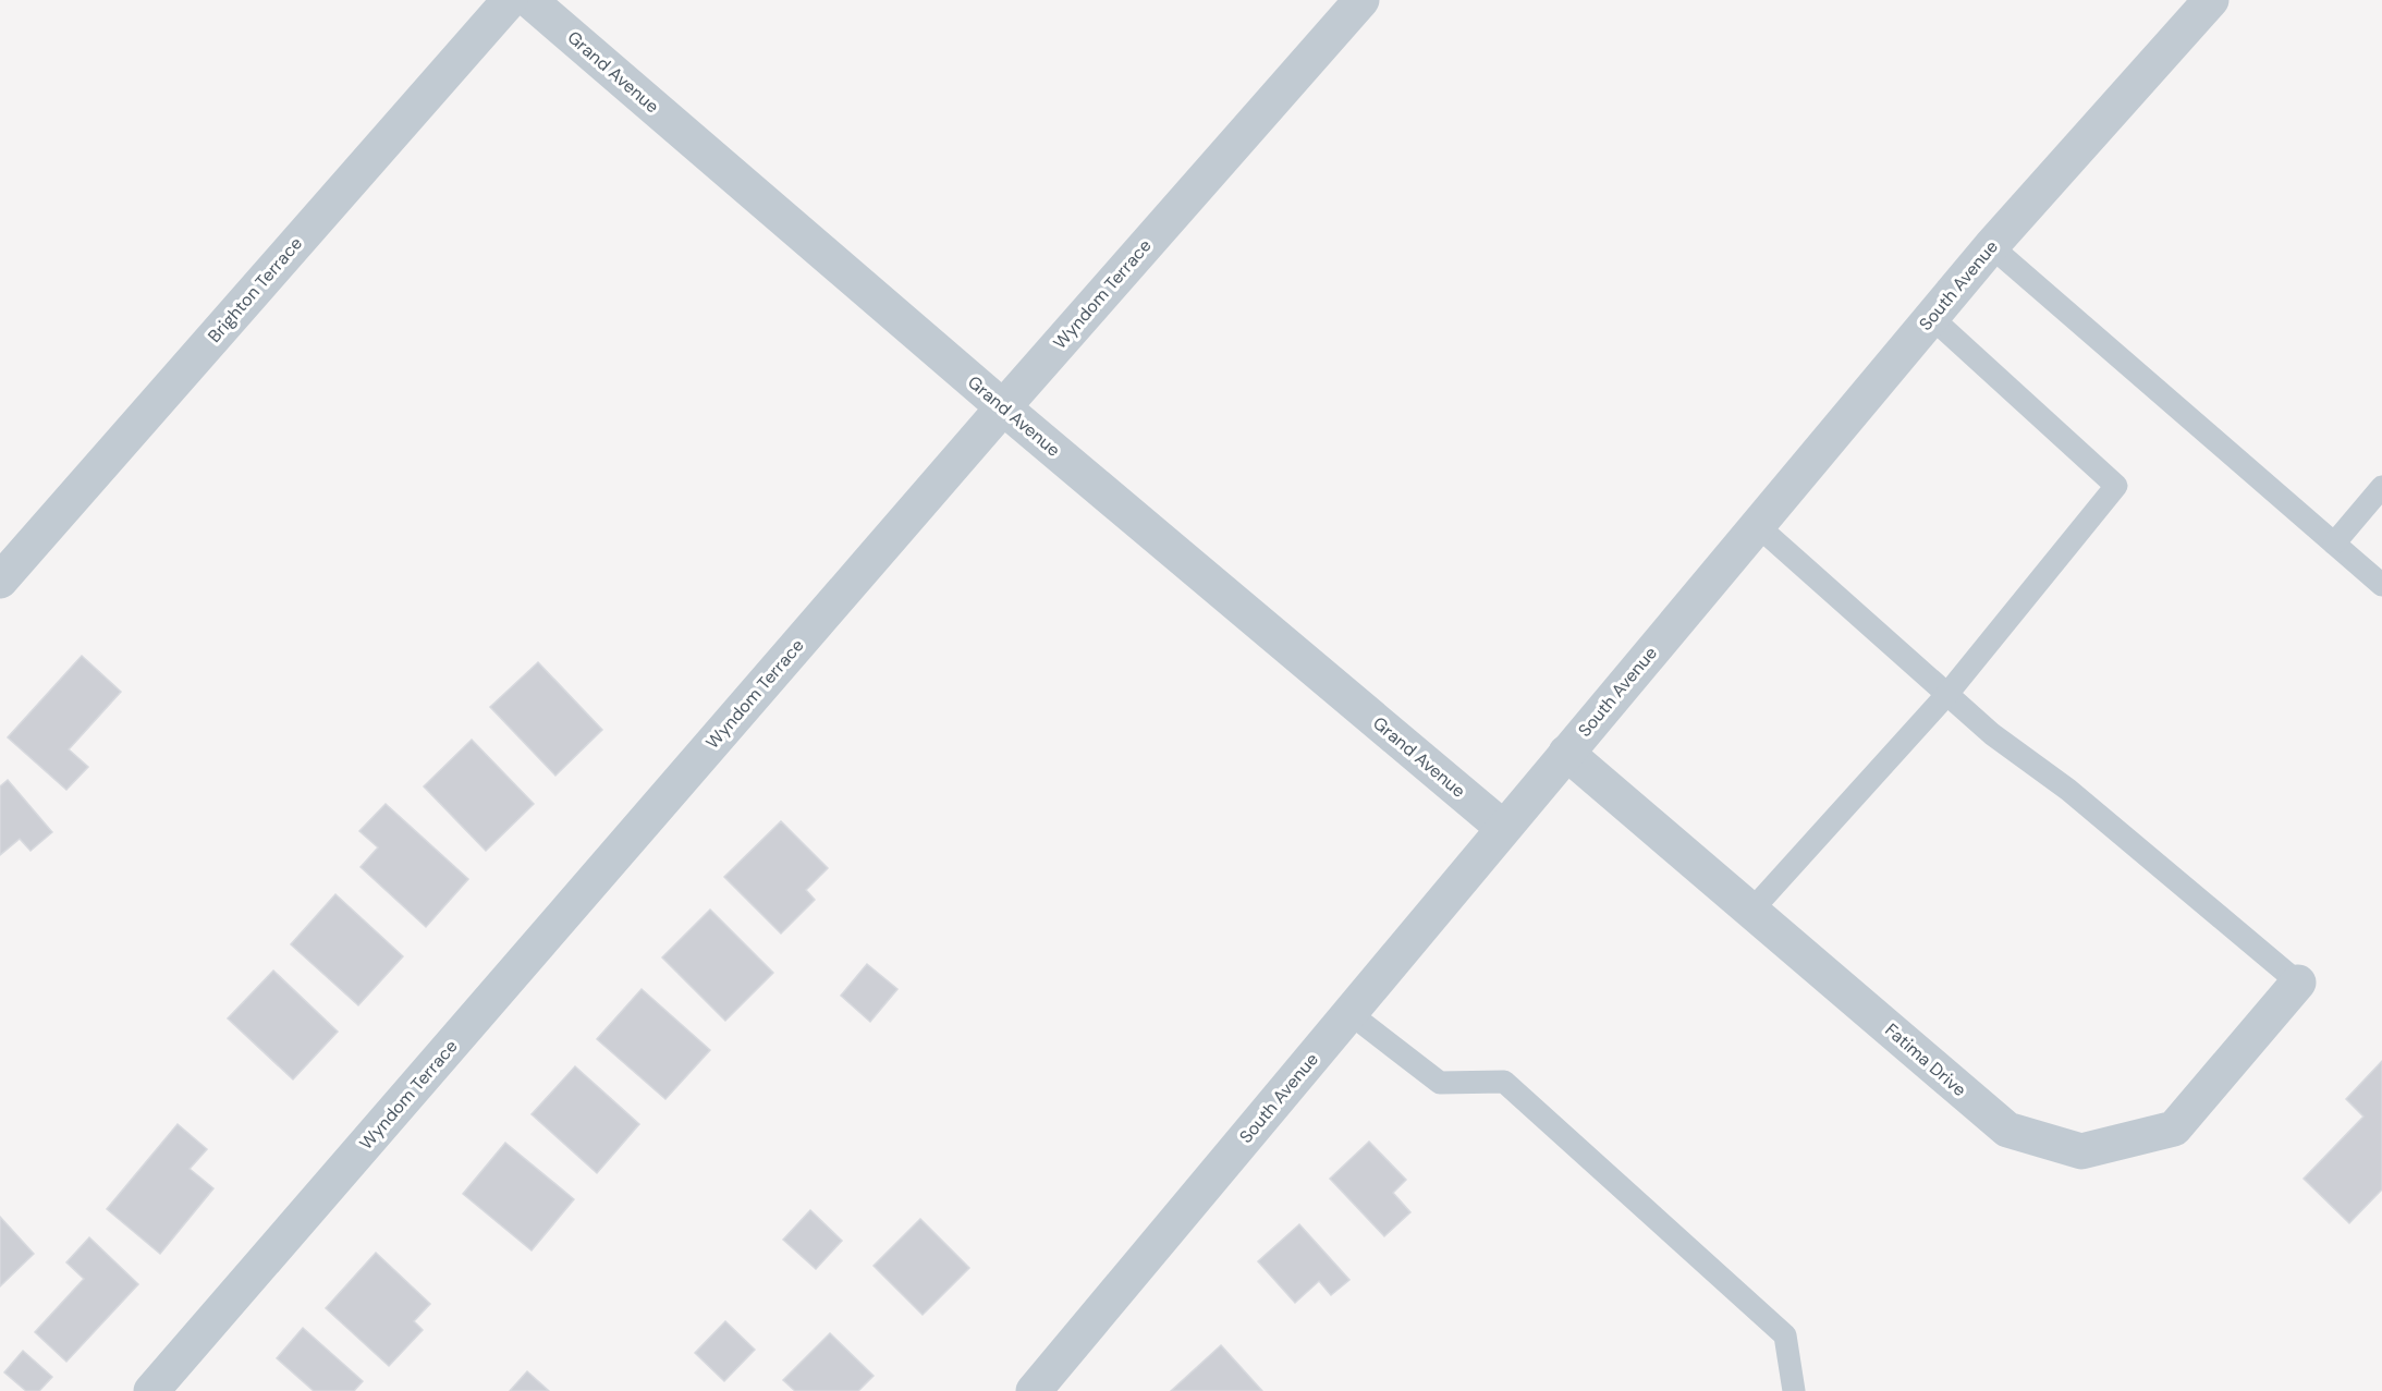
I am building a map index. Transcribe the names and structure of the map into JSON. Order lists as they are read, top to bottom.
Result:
{
  "streets": {
    "street": [
      "Grand Avenue",
      "South Avenue",
      "Brighton Terrace",
      "Wyndom Terrace",
      "Fatima Drive"
    ]
  },
  "crossings": [
    ["Grand Avenue", "South Avenue"],
    ["Grand Avenue", "Wyndom Terrace"],
    ["South Avenue", "Fatima Drive"]
  ]
}
